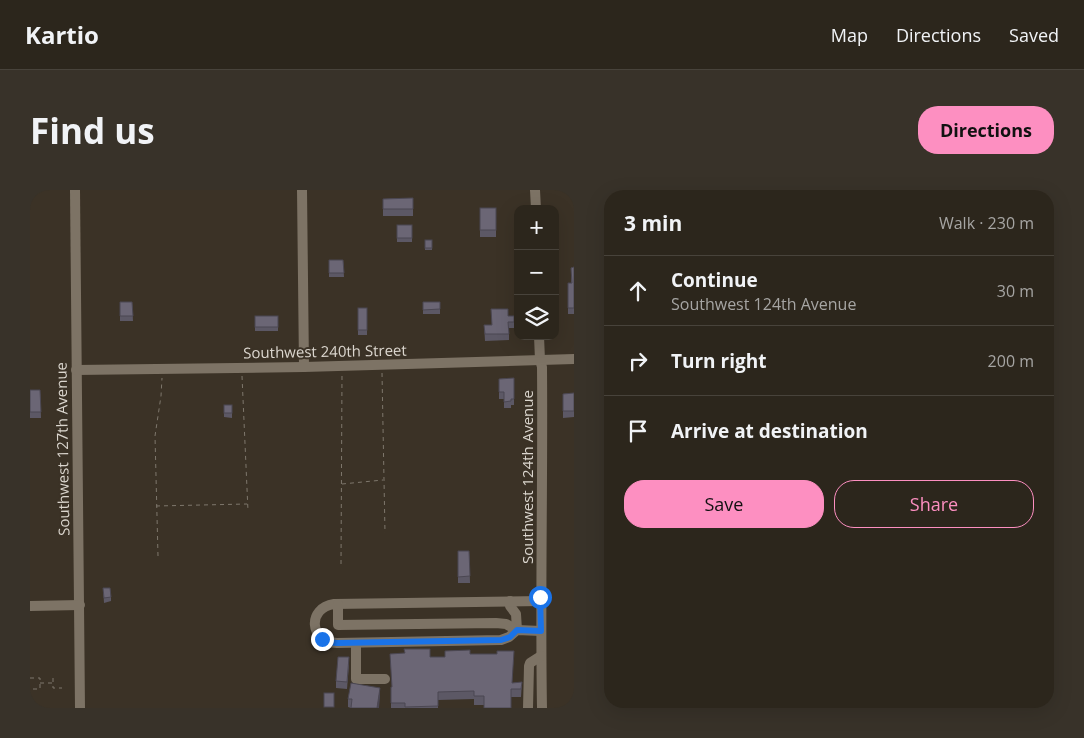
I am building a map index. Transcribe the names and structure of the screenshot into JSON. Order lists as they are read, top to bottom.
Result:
{
  "streets": {
    "street": ["Southwest 240th Street", "Southwest 127th Avenue", "Southwest 124th Avenue"]
  },
  "crossings": [
    ["Southwest 240th Street", "Southwest 127th Avenue"],
    ["Southwest 240th Street", "Southwest 124th Avenue"]
  ],
  "page": {
    "header": "Kartio",
    "nav": ["Map", "Directions", "Saved"],
    "buttons": [
      "Directions",
      ["Save", "Share"]
    ],
    "title": "Find us",
    "heading": ["3 min", "Walk · 230 m"],
    "map_buttons": ["+", "−"],
    "list": [
      ["Continue", "Southwest 124th Avenue", "30 m"],
      ["Turn right", "200 m"],
      "Arrive at destination"
    ]
  }
}
